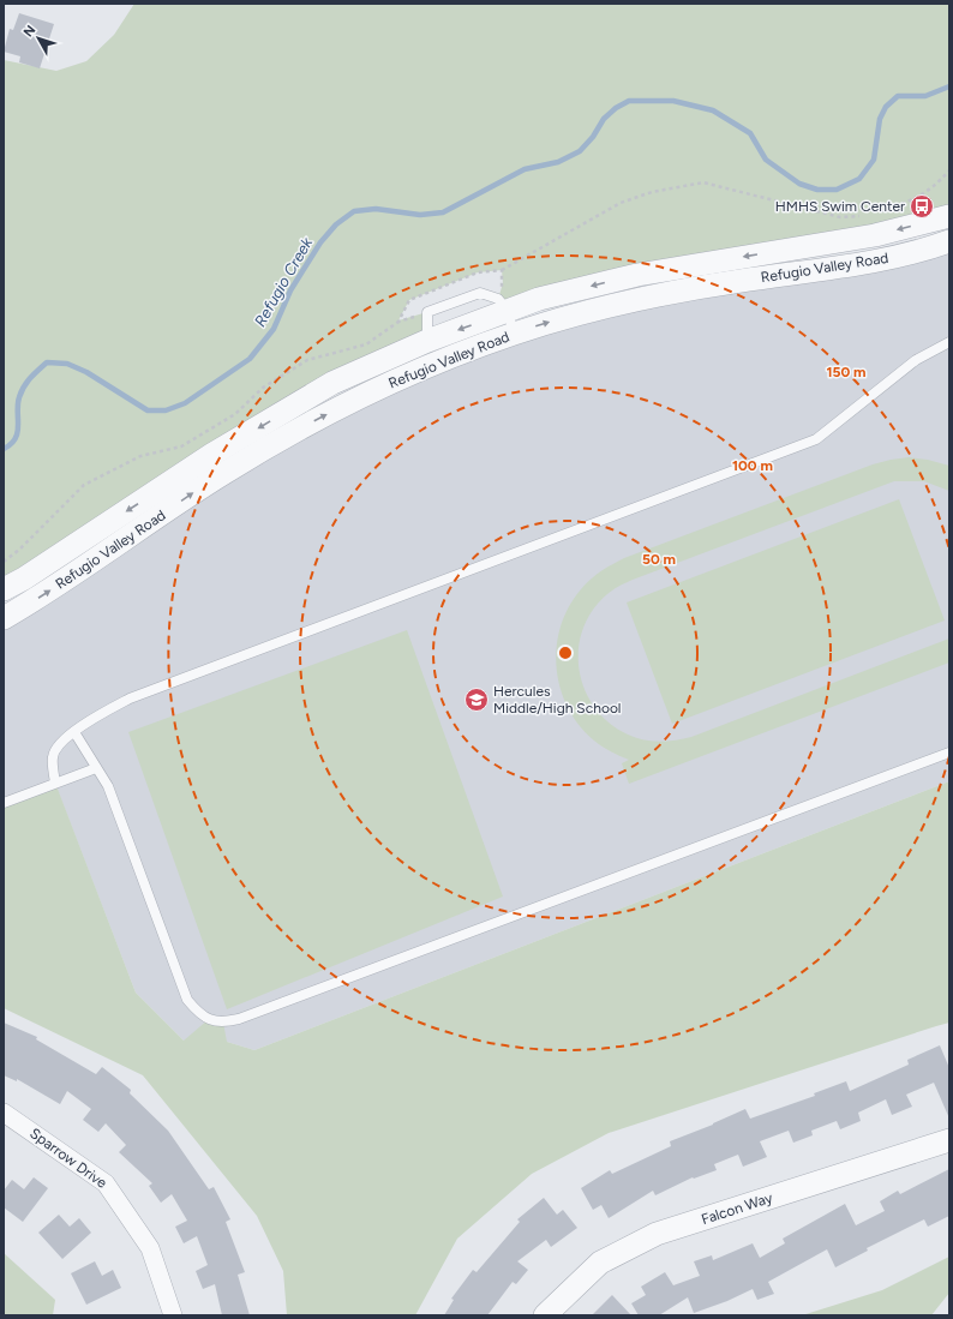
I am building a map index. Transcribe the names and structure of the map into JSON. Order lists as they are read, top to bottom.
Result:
{
  "streets": {
    "street": ["Refugio Valley Road", "Sparrow Drive", "Falcon Way"]
  },
  "water": ["Refugio Creek"],
  "places": {
    "bus stop": ["HMHS Swim Center"],
    "school or university": ["Hercules Middle/High School"]
  },
  "north": "top left",
  "rings": ["150 m", "100 m", "50 m"]
}
